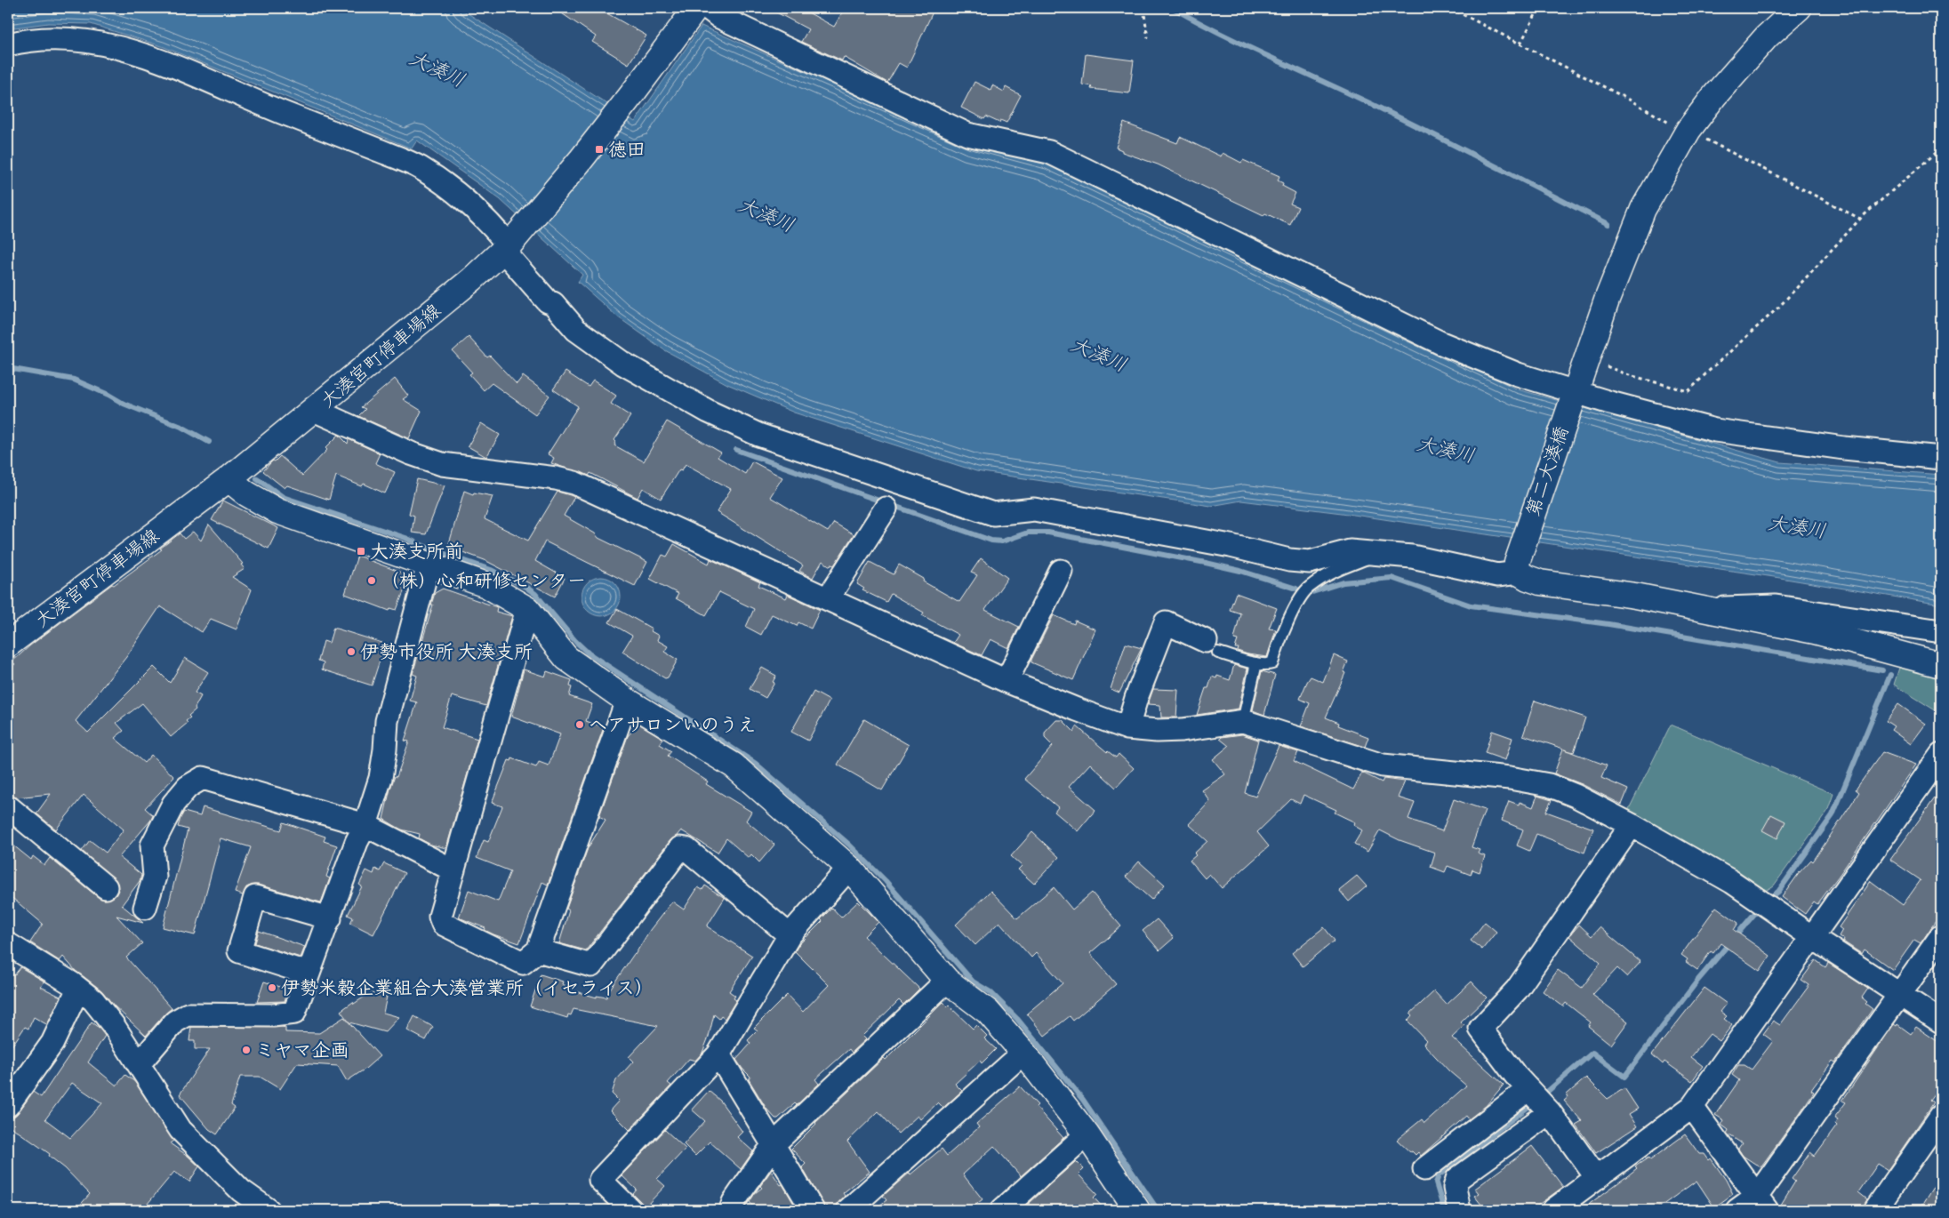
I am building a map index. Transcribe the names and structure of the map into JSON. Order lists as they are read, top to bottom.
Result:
{
  "streets": {
    "street": ["大湊宮町停車場線", "第二大湊橋"]
  },
  "water": ["大湊川"],
  "places": {
    "transit": ["徳田", "大湊支所前"],
    "other": [
      "（株）心和研修センター",
      "伊勢市役所 大湊支所",
      "ヘアサロンいのうえ",
      "伊勢米穀企業組合大湊営業所（イセライス）",
      "ミヤマ企画"
    ]
  }
}
